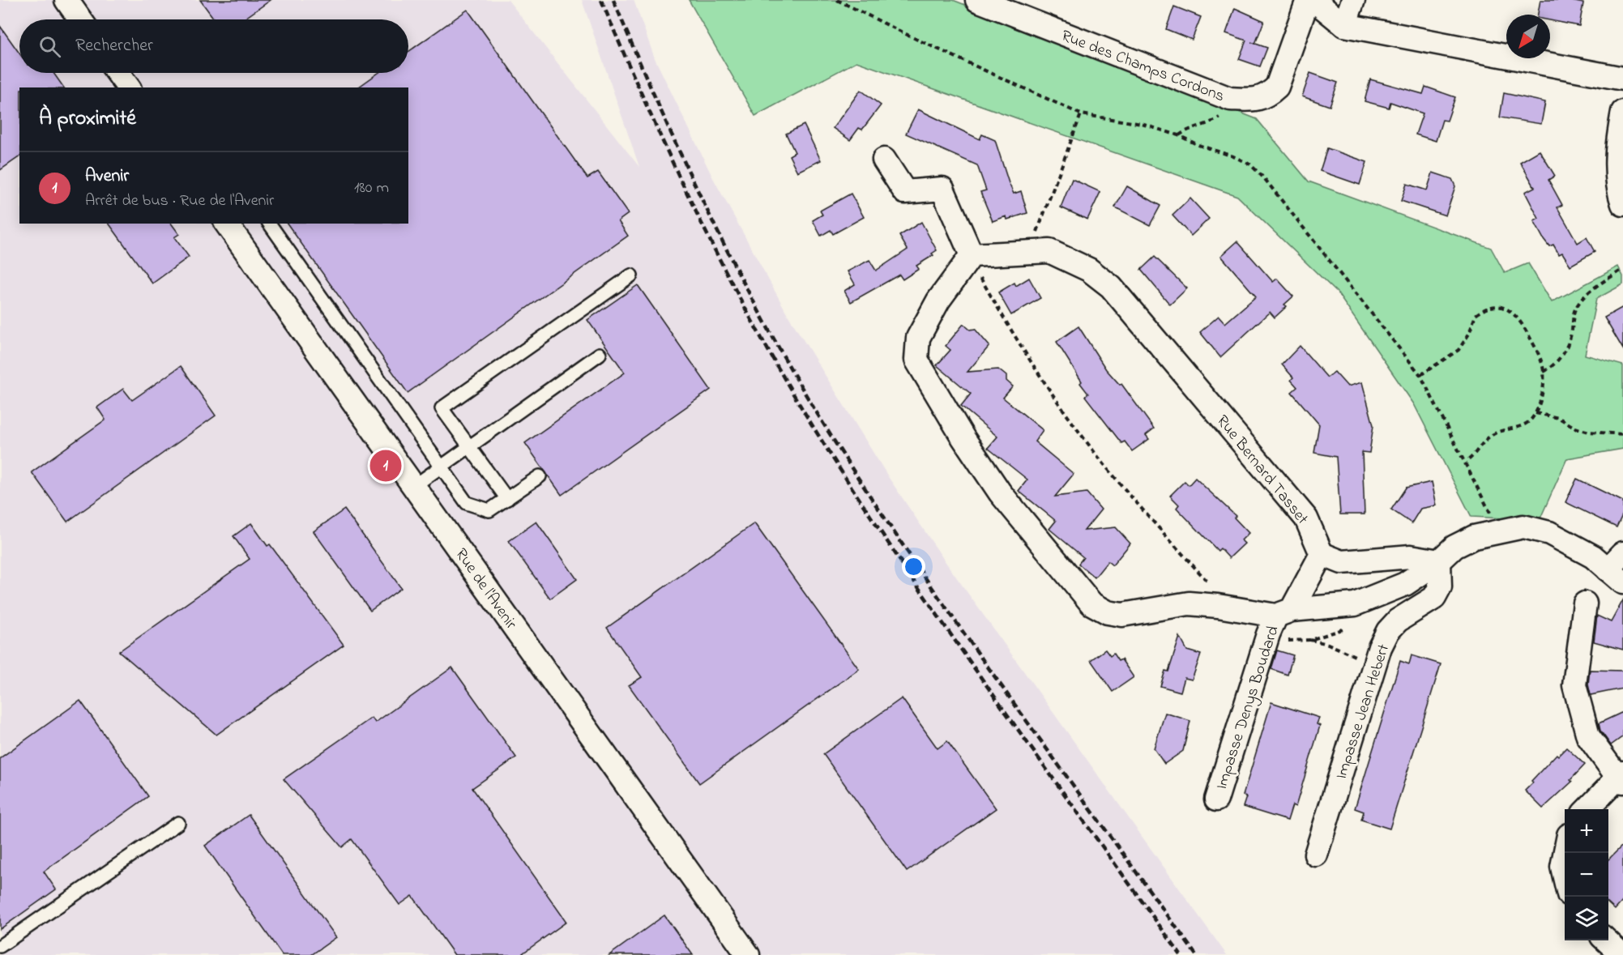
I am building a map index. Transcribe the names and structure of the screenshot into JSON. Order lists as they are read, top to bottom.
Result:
{
  "streets": {
    "street": [
      "Rue des Champs Cordons",
      "Rue Bernard Tasset",
      "Rue de l'Avenir",
      "Impasse Denys Boudard",
      "Impasse Jean Hebert"
    ]
  },
  "north": "bottom left",
  "page": {
    "search": "Rechercher",
    "heading": "À proximité",
    "list": [
      {
        "mark": "1",
        "name": "Avenir",
        "note": "Arrêt de bus · Rue de l'Avenir",
        "value": "180 m"
      }
    ],
    "pins": "1",
    "map_buttons": ["+", "−"]
  }
}
